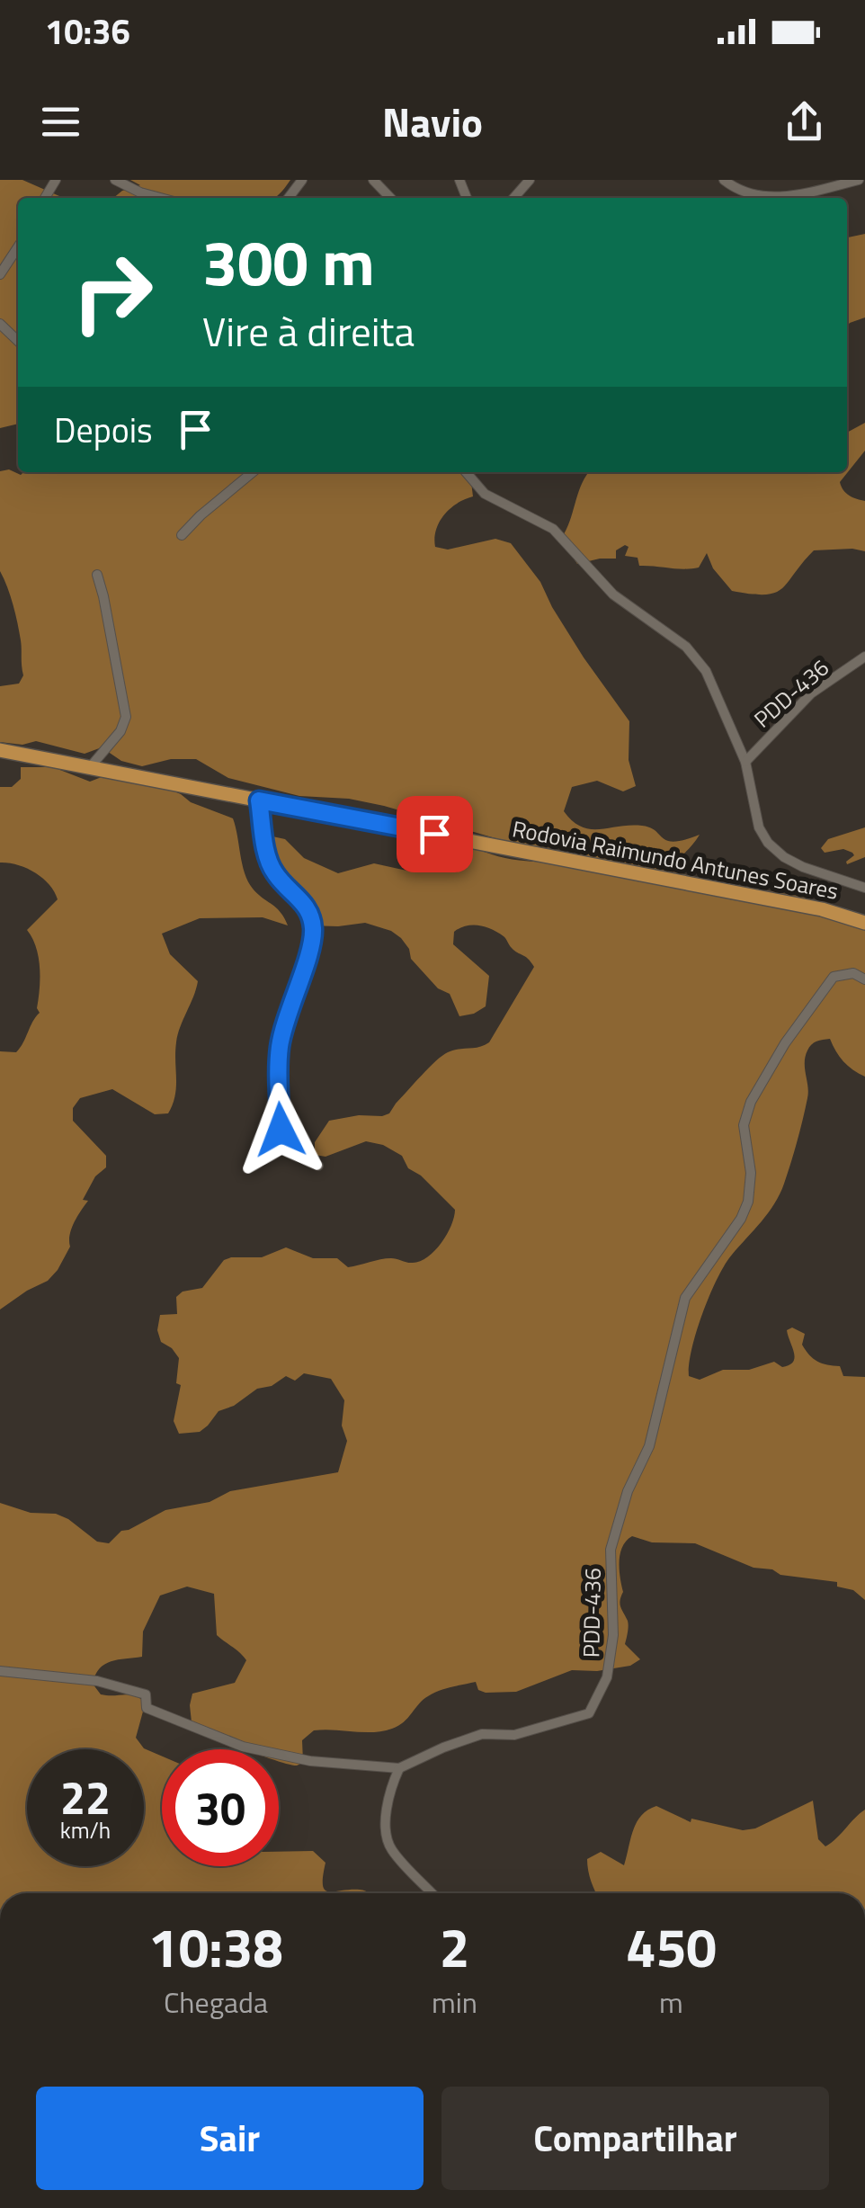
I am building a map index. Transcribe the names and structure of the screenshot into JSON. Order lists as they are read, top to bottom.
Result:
{
  "streets": {
    "highway": ["Rodovia Raimundo Antunes Soares"],
    "street": ["PDD-436"]
  },
  "page": {
    "status": "10:36",
    "header": "Navio",
    "turn": ["300 m", "Vire à direita"],
    "then": "Depois",
    "speed": "22 km/h",
    "limit": "30",
    "eta": [
      "10:38",
      "Chegada",
      "2",
      "min",
      "450",
      "m"
    ],
    "buttons": ["Sair", "Compartilhar"]
  }
}
